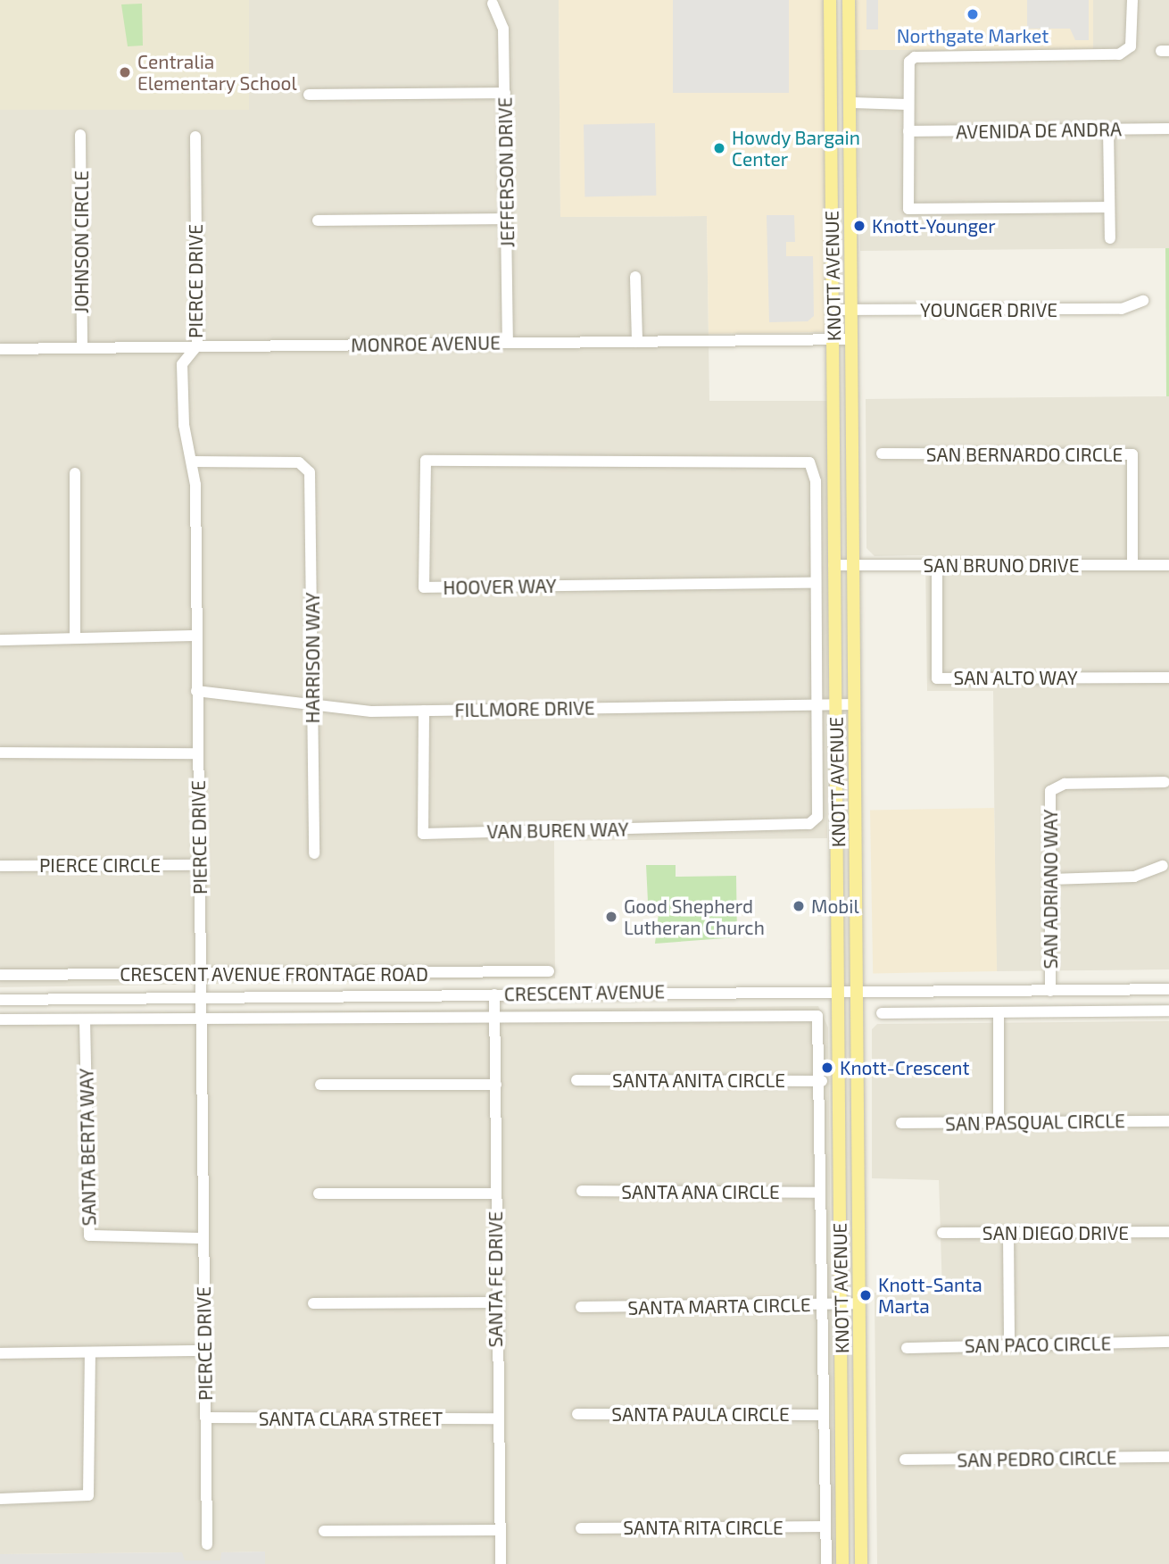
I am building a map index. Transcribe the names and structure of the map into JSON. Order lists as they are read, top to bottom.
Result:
{
  "streets": {
    "main road": ["KNOTT AVENUE"],
    "street": [
      "AVENIDA DE ANDRA",
      "JEFFERSON DRIVE",
      "JOHNSON CIRCLE",
      "PIERCE DRIVE",
      "YOUNGER DRIVE",
      "MONROE AVENUE",
      "SAN BERNARDO CIRCLE",
      "SAN BRUNO DRIVE",
      "HOOVER WAY",
      "HARRISON WAY",
      "SAN ALTO WAY",
      "FILLMORE DRIVE",
      "VAN BUREN WAY",
      "PIERCE CIRCLE",
      "SAN ADRIANO WAY",
      "CRESCENT AVENUE FRONTAGE ROAD",
      "CRESCENT AVENUE",
      "SANTA ANITA CIRCLE",
      "SAN PASQUAL CIRCLE",
      "SANTA BERTA WAY",
      "SANTA ANA CIRCLE",
      "SAN DIEGO DRIVE",
      "SANTA FE DRIVE",
      "SANTA MARTA CIRCLE",
      "SAN PACO CIRCLE",
      "SANTA PAULA CIRCLE",
      "SANTA CLARA STREET",
      "SAN PEDRO CIRCLE",
      "SANTA RITA CIRCLE"
    ]
  },
  "crossings": [
    ["JEFFERSON DRIVE", "MONROE AVENUE"],
    ["JOHNSON CIRCLE", "MONROE AVENUE"],
    ["KNOTT AVENUE", "YOUNGER DRIVE"],
    ["KNOTT AVENUE", "MONROE AVENUE"],
    ["KNOTT AVENUE", "SAN BRUNO DRIVE"],
    ["KNOTT AVENUE", "FILLMORE DRIVE"],
    ["KNOTT AVENUE", "CRESCENT AVENUE"],
    ["KNOTT AVENUE", "SANTA MARTA CIRCLE"],
    ["PIERCE DRIVE", "MONROE AVENUE"],
    ["PIERCE DRIVE", "HARRISON WAY"],
    ["PIERCE DRIVE", "FILLMORE DRIVE"],
    ["PIERCE DRIVE", "PIERCE CIRCLE"],
    ["PIERCE DRIVE", "CRESCENT AVENUE FRONTAGE ROAD"],
    ["PIERCE DRIVE", "CRESCENT AVENUE"],
    ["PIERCE DRIVE", "SANTA BERTA WAY"],
    ["PIERCE DRIVE", "SANTA CLARA STREET"],
    ["SAN BERNARDO CIRCLE", "SAN BRUNO DRIVE"],
    ["SAN BRUNO DRIVE", "SAN ALTO WAY"],
    ["HARRISON WAY", "FILLMORE DRIVE"],
    ["FILLMORE DRIVE", "VAN BUREN WAY"],
    ["SAN ADRIANO WAY", "CRESCENT AVENUE"],
    ["CRESCENT AVENUE", "SANTA ANITA CIRCLE"],
    ["CRESCENT AVENUE", "SANTA BERTA WAY"],
    ["CRESCENT AVENUE", "SANTA FE DRIVE"],
    ["SANTA FE DRIVE", "SANTA CLARA STREET"]
  ],
  "places": [
    "Northgate Market",
    "Centralia Elementary School",
    "Howdy Bargain Center",
    "Knott-Younger",
    "Mobil",
    "Good Shepherd Lutheran Church",
    "Knott-Crescent",
    "Knott-Santa Marta"
  ]
}
